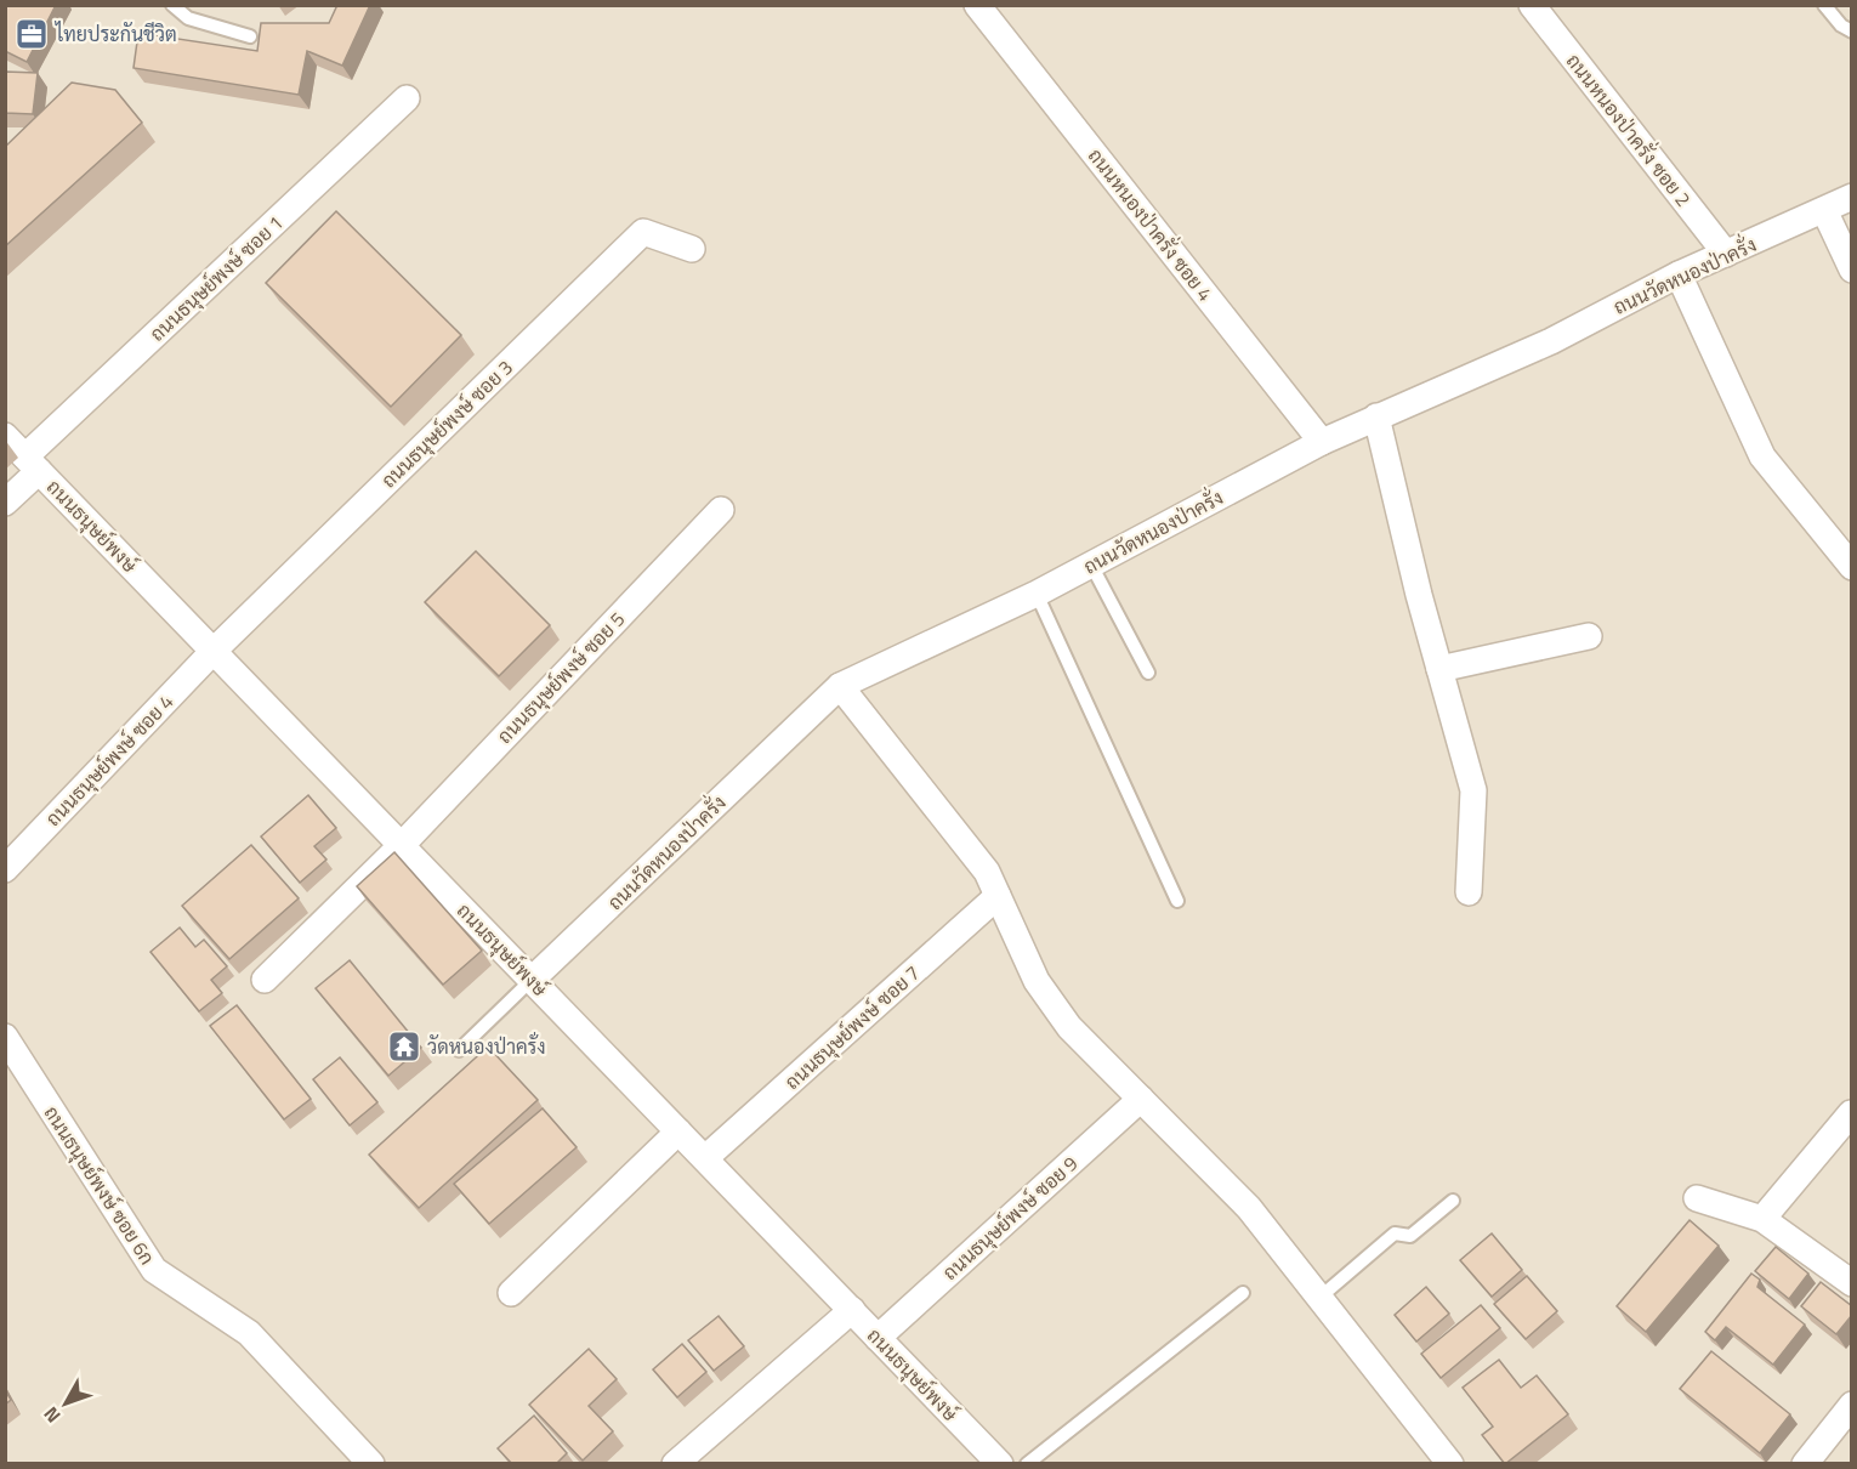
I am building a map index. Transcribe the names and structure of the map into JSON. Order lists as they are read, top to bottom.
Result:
{
  "streets": {
    "street": [
      "ถนนหนองป่าครั่ง ซอย 2",
      "ถนนหนองป่าครั่ง ซอย 4",
      "ถนนวัดหนองป่าครั่ง",
      "ถนนธนุษย์พงษ์ ซอย 1",
      "ถนนธนุษย์พงษ์ ซอย 3",
      "ถนนธนุษย์พงษ์",
      "ถนนธนุษย์พงษ์ ซอย 5",
      "ถนนธนุษย์พงษ์ ซอย 4",
      "ถนนธนุษย์พงษ์ ซอย 7",
      "ถนนธนุษย์พงษ์ ซอย 6ก",
      "ถนนธนุษย์พงษ์ ซอย 9"
    ]
  },
  "crossings": [
    ["ถนนหนองป่าครั่ง ซอย 2", "ถนนวัดหนองป่าครั่ง"],
    ["ถนนหนองป่าครั่ง ซอย 4", "ถนนวัดหนองป่าครั่ง"],
    ["ถนนวัดหนองป่าครั่ง", "ถนนธนุษย์พงษ์"],
    ["ถนนธนุษย์พงษ์ ซอย 1", "ถนนธนุษย์พงษ์"],
    ["ถนนธนุษย์พงษ์ ซอย 3", "ถนนธนุษย์พงษ์"],
    ["ถนนธนุษย์พงษ์ ซอย 3", "ถนนธนุษย์พงษ์ ซอย 4"],
    ["ถนนธนุษย์พงษ์", "ถนนธนุษย์พงษ์ ซอย 5"],
    ["ถนนธนุษย์พงษ์", "ถนนธนุษย์พงษ์ ซอย 4"],
    ["ถนนธนุษย์พงษ์", "ถนนธนุษย์พงษ์ ซอย 7"],
    ["ถนนธนุษย์พงษ์", "ถนนธนุษย์พงษ์ ซอย 9"]
  ],
  "places": {
    "office": ["ไทยประกันชีวิต"],
    "temple": ["วัดหนองป่าครั่ง"]
  },
  "north": "bottom left"
}
